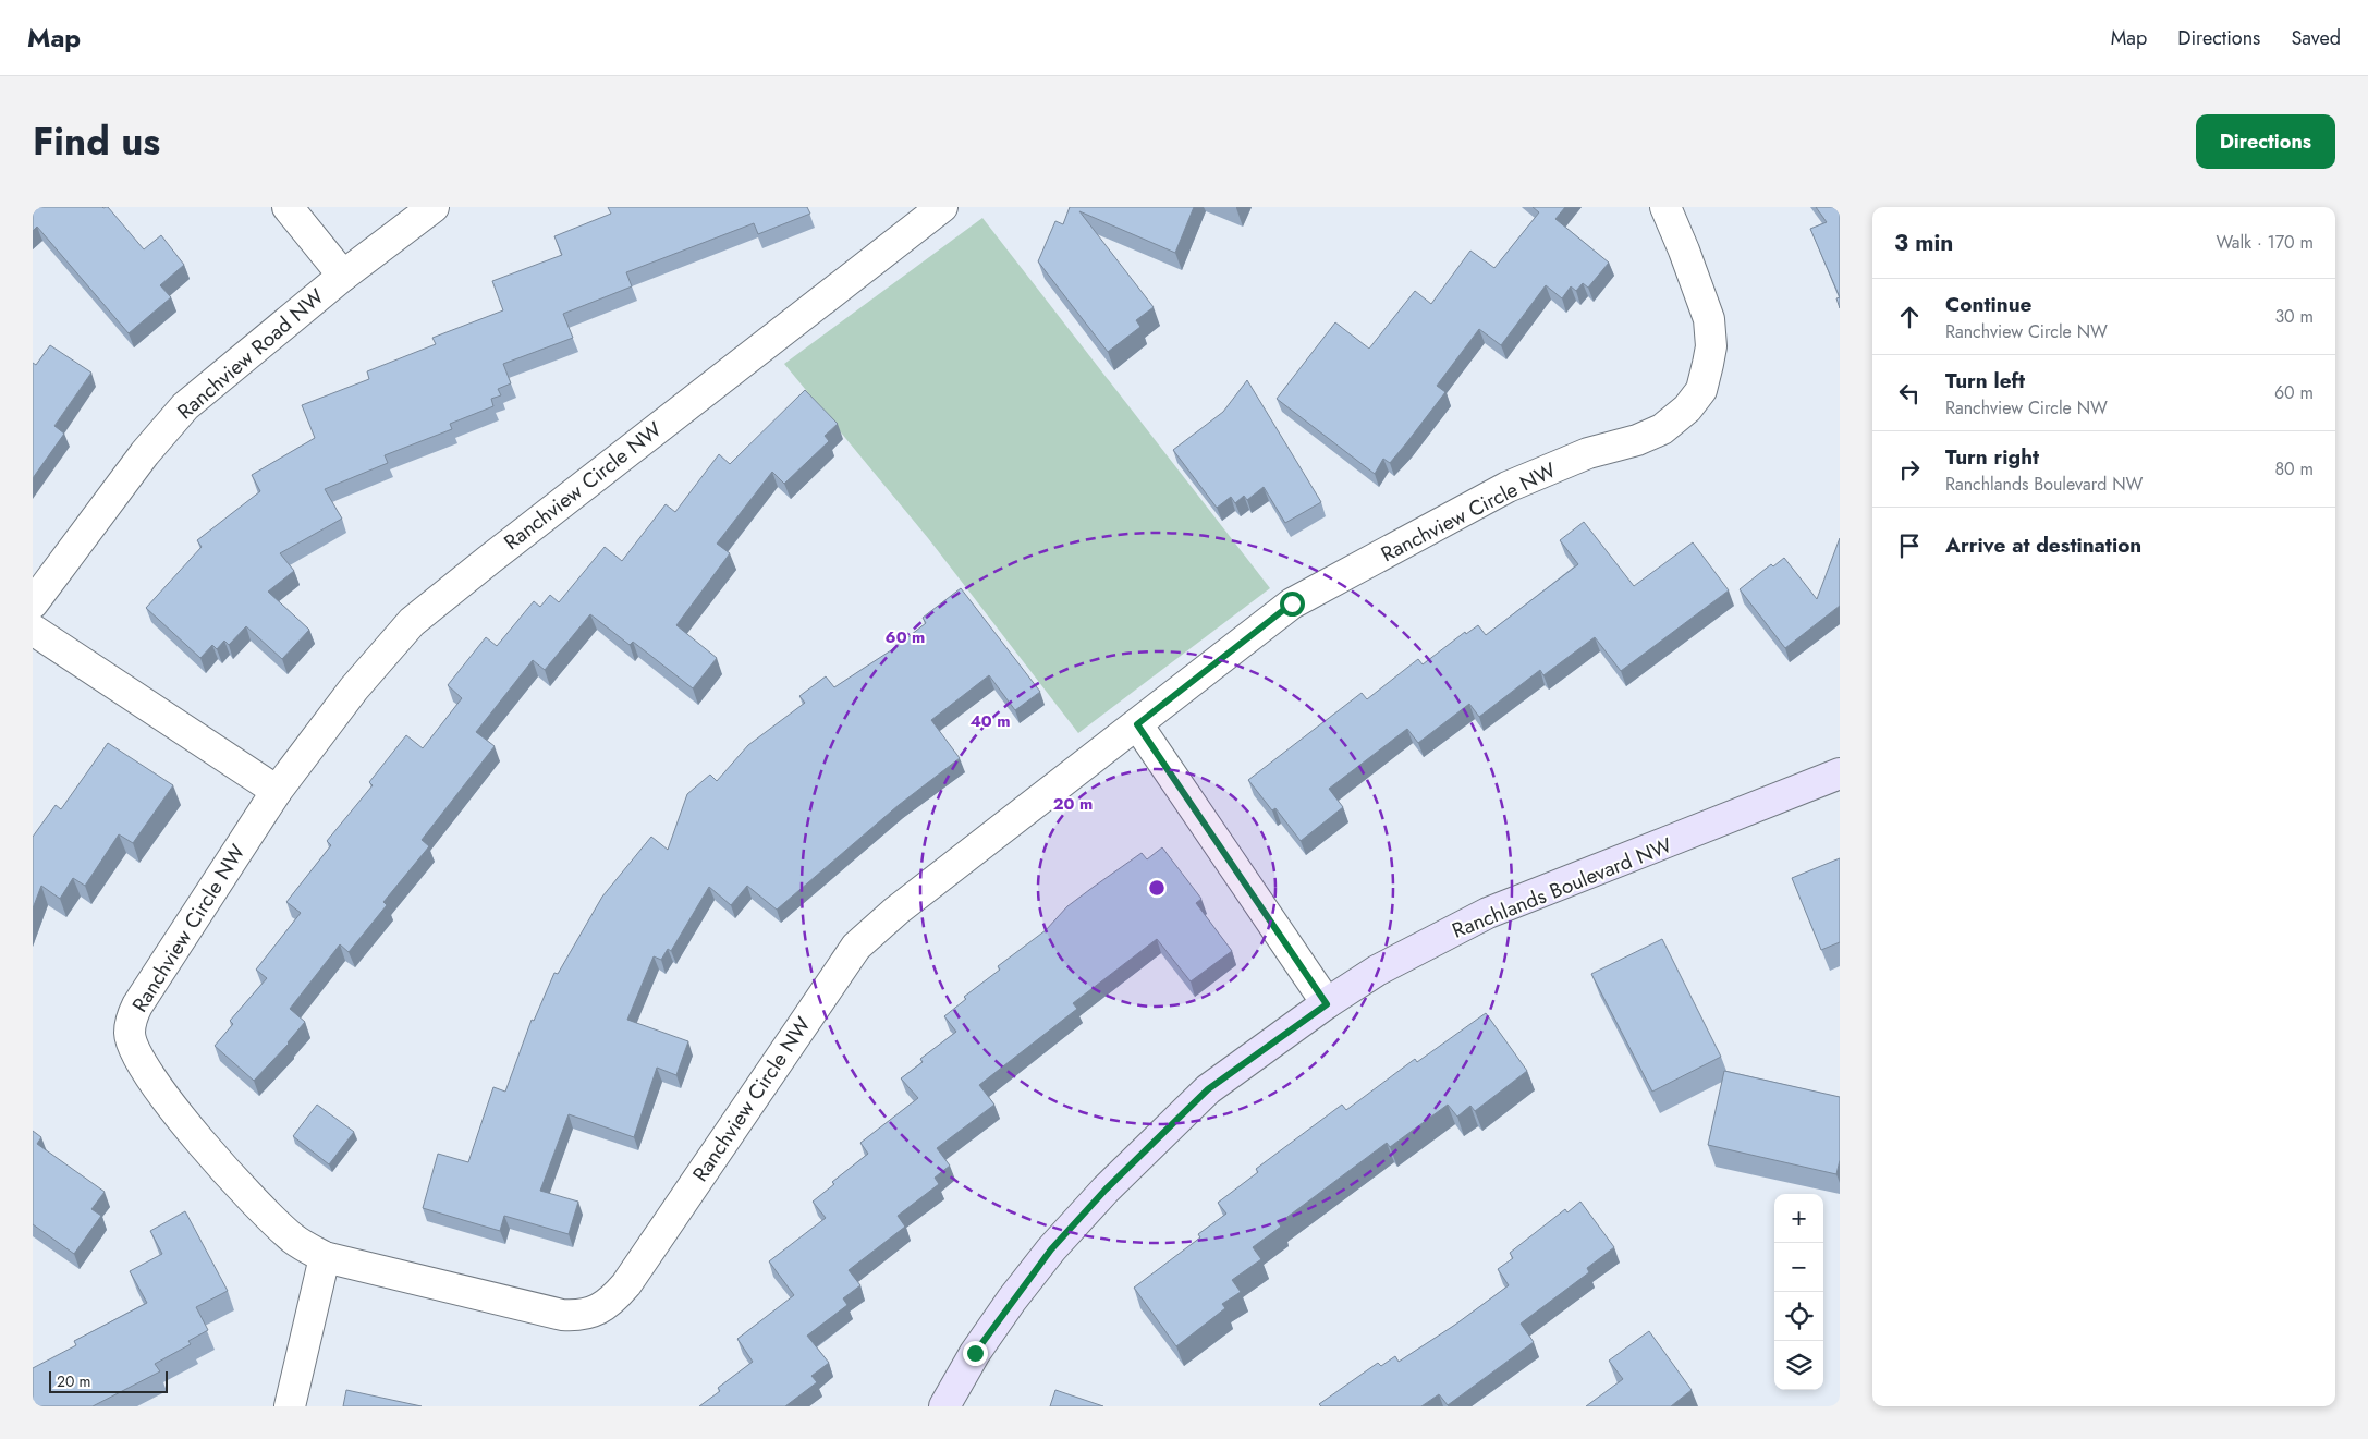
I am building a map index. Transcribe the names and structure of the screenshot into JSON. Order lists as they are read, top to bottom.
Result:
{
  "streets": {
    "street": ["Ranchview Road NW", "Ranchview Circle NW", "Ranchlands Boulevard NW"]
  },
  "scale_bar": "20 m",
  "page": {
    "header": "Map",
    "nav": ["Map", "Directions", "Saved"],
    "title": "Find us",
    "buttons": "Directions",
    "heading": ["3 min", "Walk · 170 m"],
    "list": [
      ["Continue", "Ranchview Circle NW", "30 m"],
      ["Turn left", "Ranchview Circle NW", "60 m"],
      ["Turn right", "Ranchlands Boulevard NW", "80 m"],
      "Arrive at destination"
    ],
    "map_buttons": ["+", "−"],
    "scale": "20 m"
  },
  "rings": ["60 m", "40 m", "20 m"]
}
